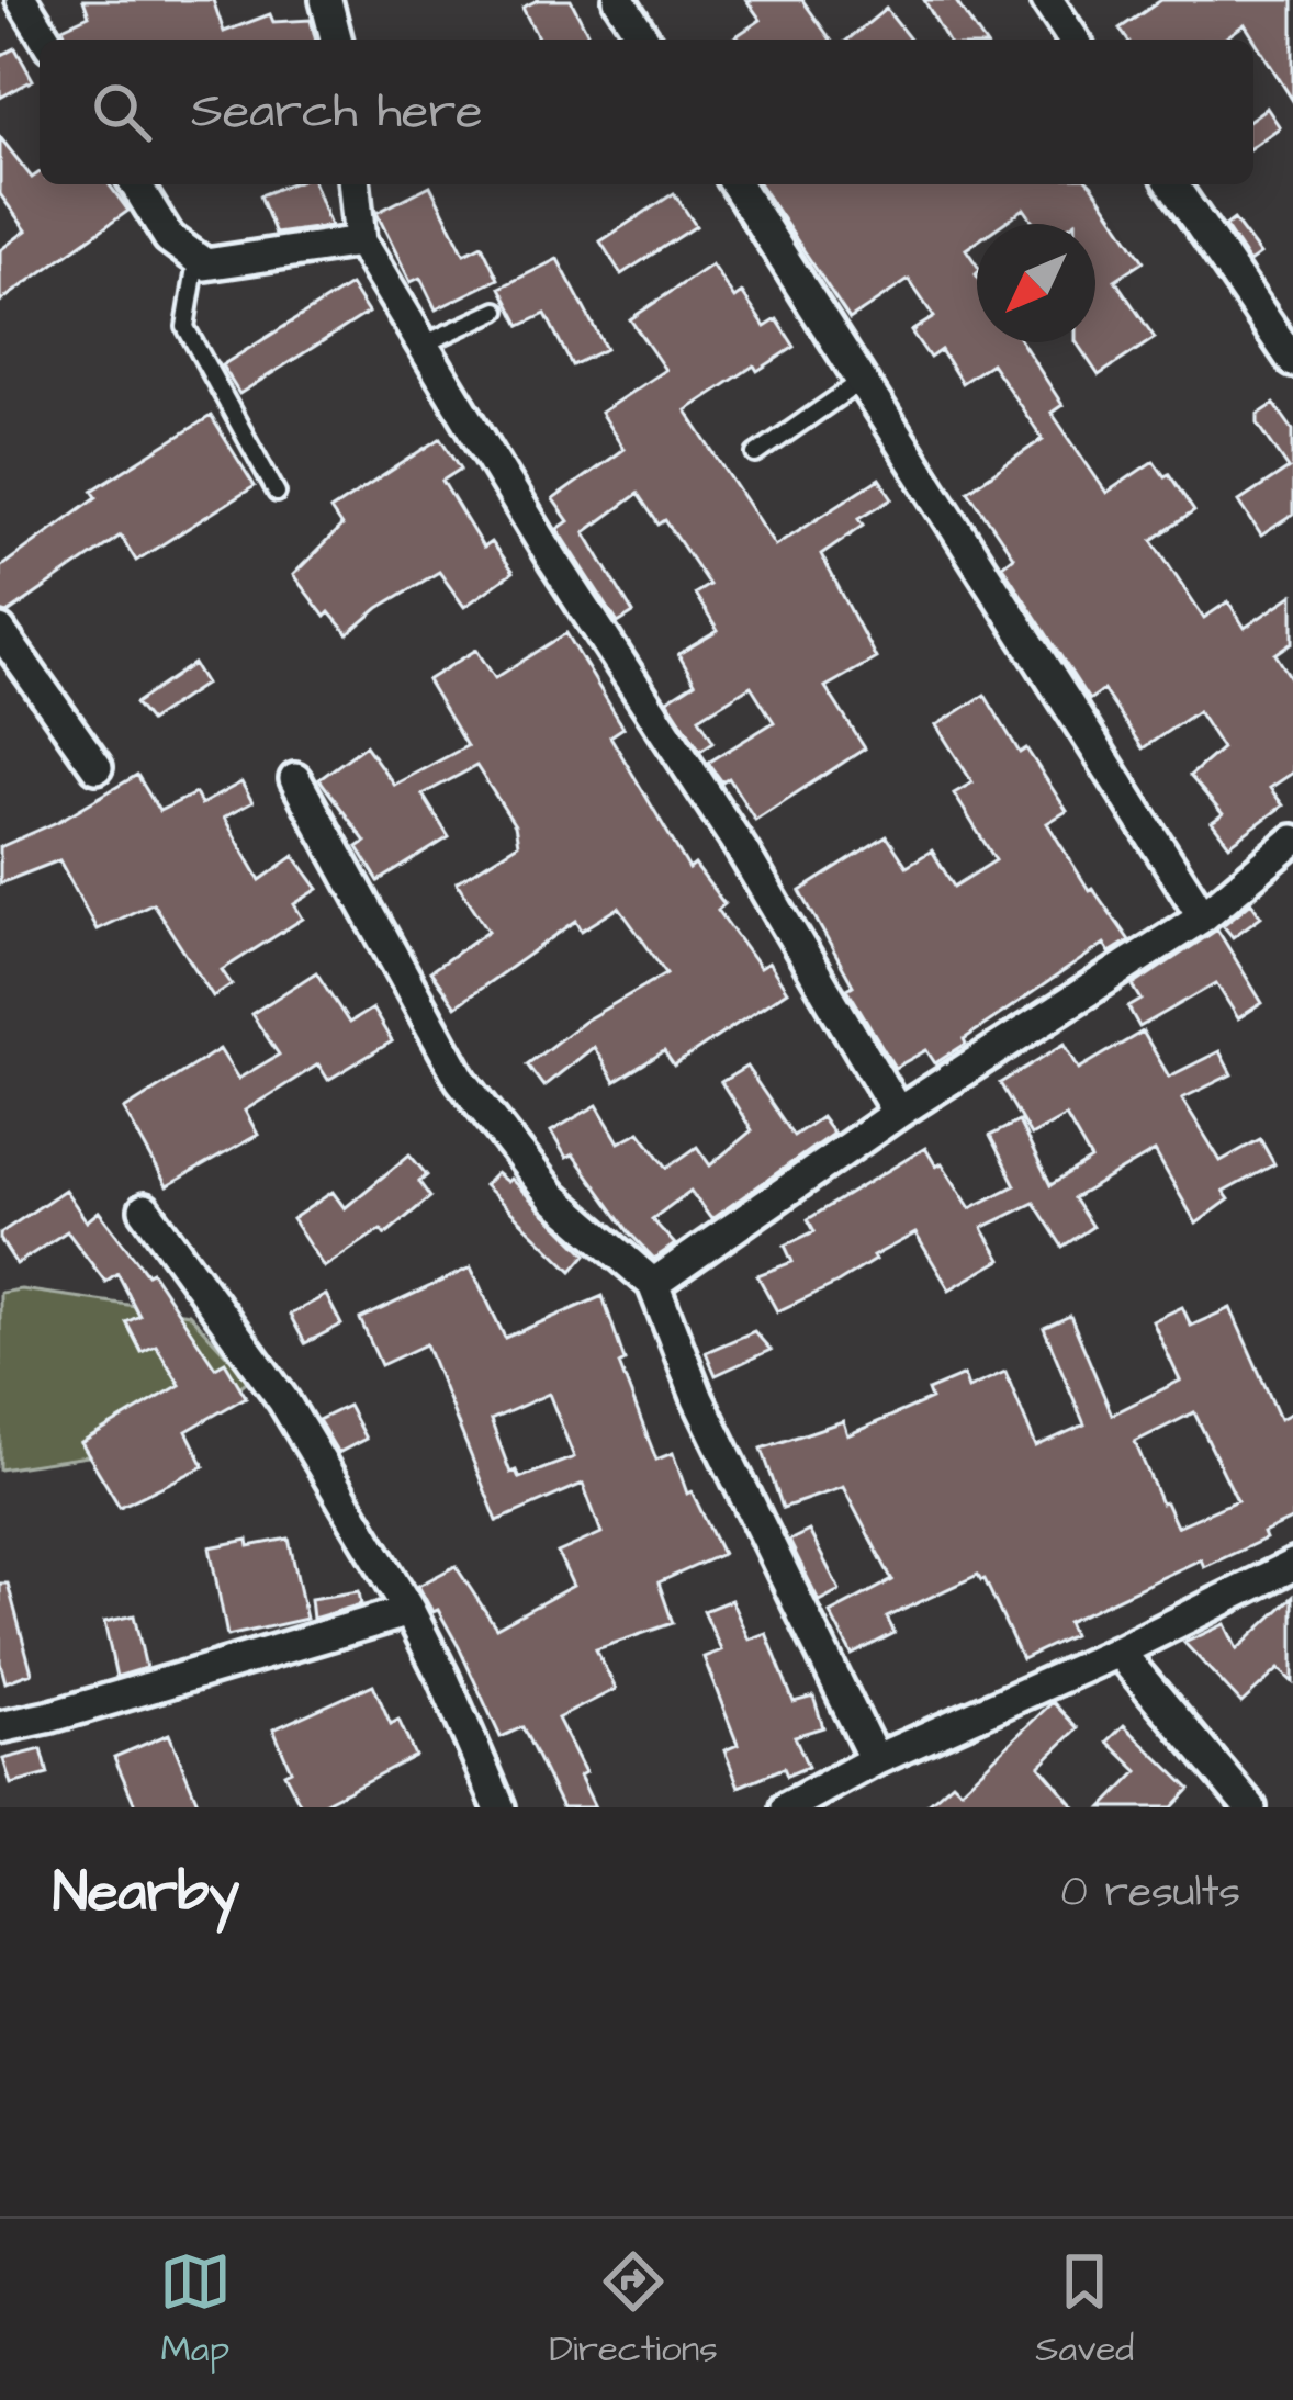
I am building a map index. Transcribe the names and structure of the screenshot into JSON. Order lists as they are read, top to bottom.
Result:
{
  "north": "bottom left",
  "page": {
    "search": "Search here",
    "heading": ["Nearby", "0 results"],
    "nav": ["Map", "Directions", "Saved"]
  }
}
